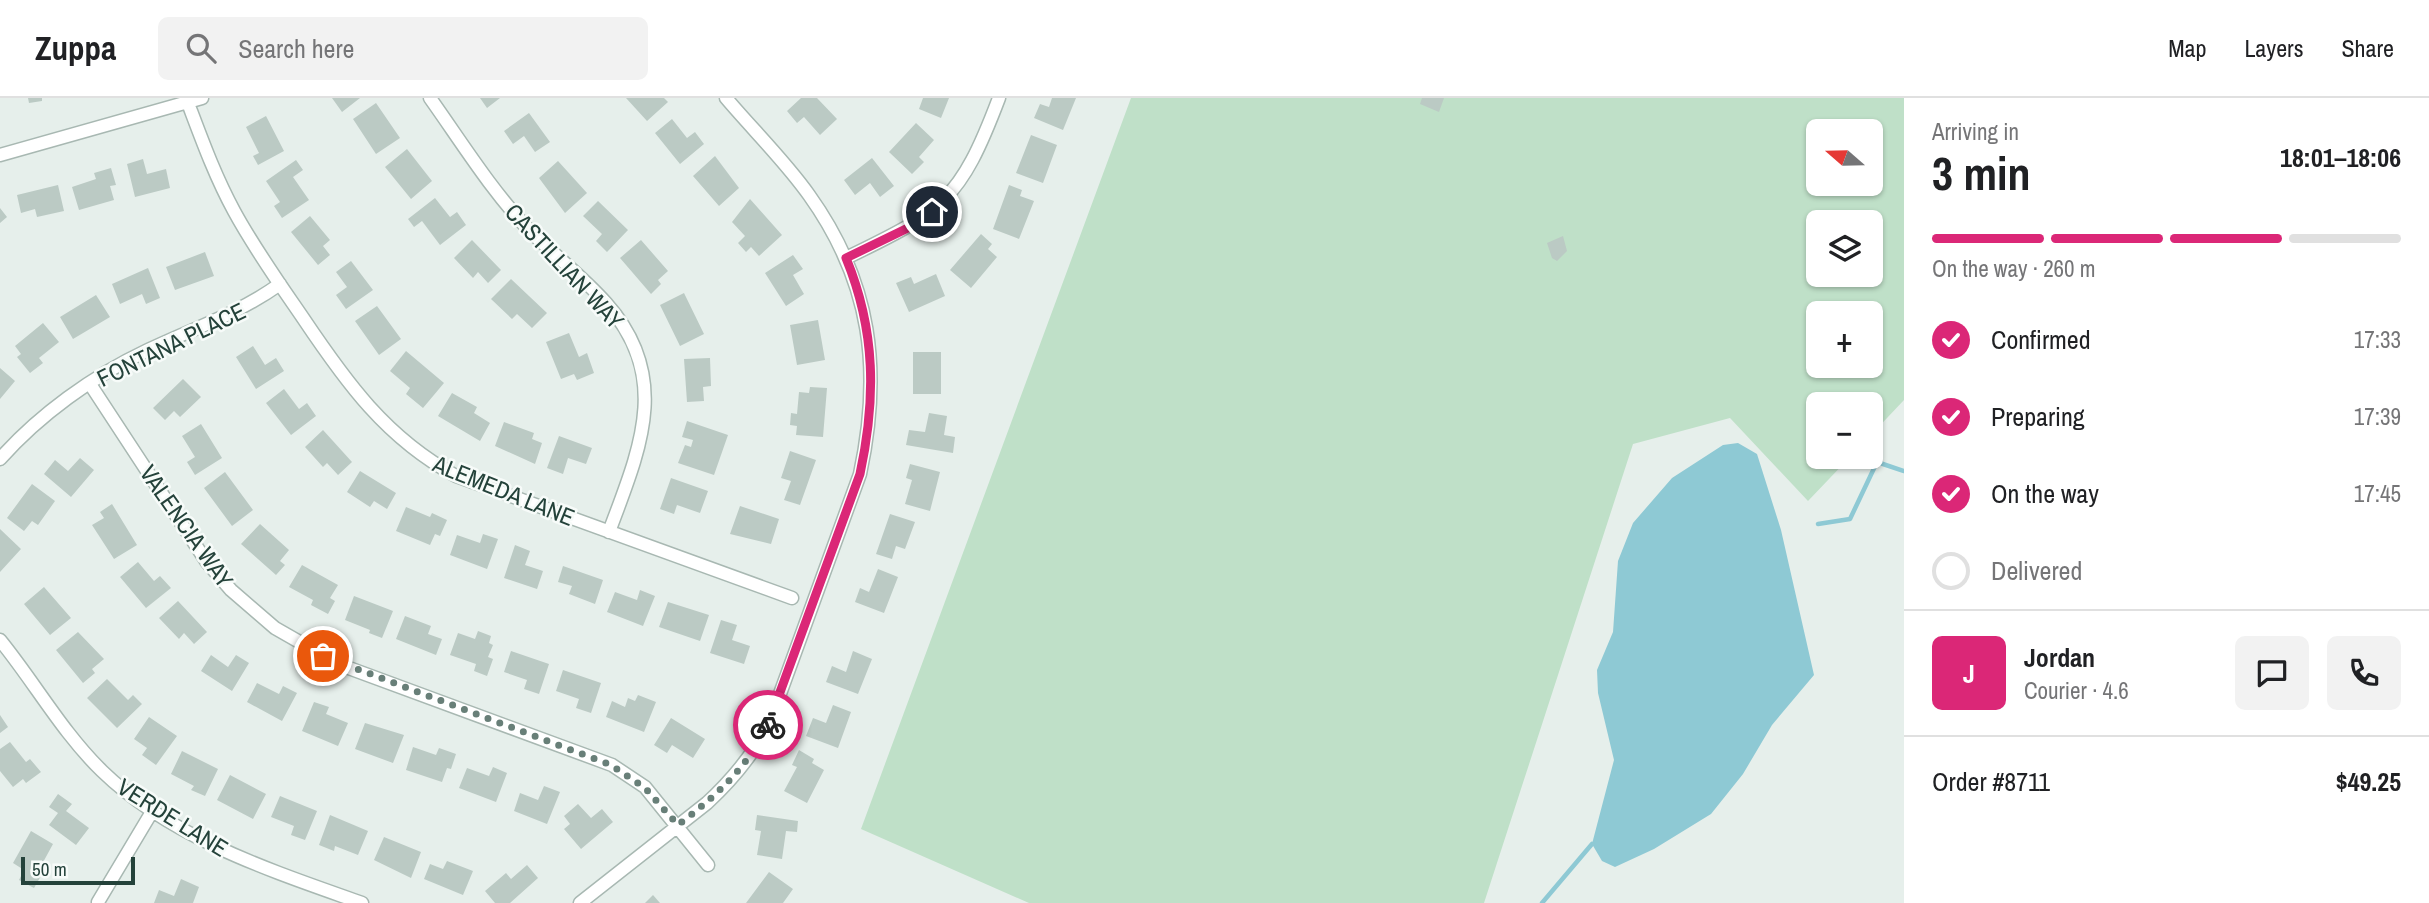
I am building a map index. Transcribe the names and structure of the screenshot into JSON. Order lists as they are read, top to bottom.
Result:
{
  "streets": {
    "street": [
      "CASTILLIAN WAY",
      "FONTANA PLACE",
      "ALEMEDA LANE",
      "VALENCIA WAY",
      "VERDE LANE"
    ]
  },
  "crossings": [
    ["CASTILLIAN WAY", "ALEMEDA LANE"],
    ["FONTANA PLACE", "ALEMEDA LANE"],
    ["FONTANA PLACE", "VALENCIA WAY"]
  ],
  "scale_bar": "50 m",
  "north": "left",
  "page": {
    "header": "Zuppa",
    "search": "Search here",
    "nav": ["Map", "Layers", "Share"],
    "heading": ["3 min", "Arriving in", "18:01–18:06"],
    "panel": [
      "Jordan",
      "Courier · 4.6",
      "Order #8711",
      "$49.25"
    ],
    "map_buttons": ["+", "−"],
    "bar": "On the way · 260 m",
    "list": [
      ["Confirmed", "17:33"],
      ["Preparing", "17:39"],
      ["On the way", "17:45"],
      "Delivered"
    ],
    "round": "J",
    "scale": "50 m"
  }
}
